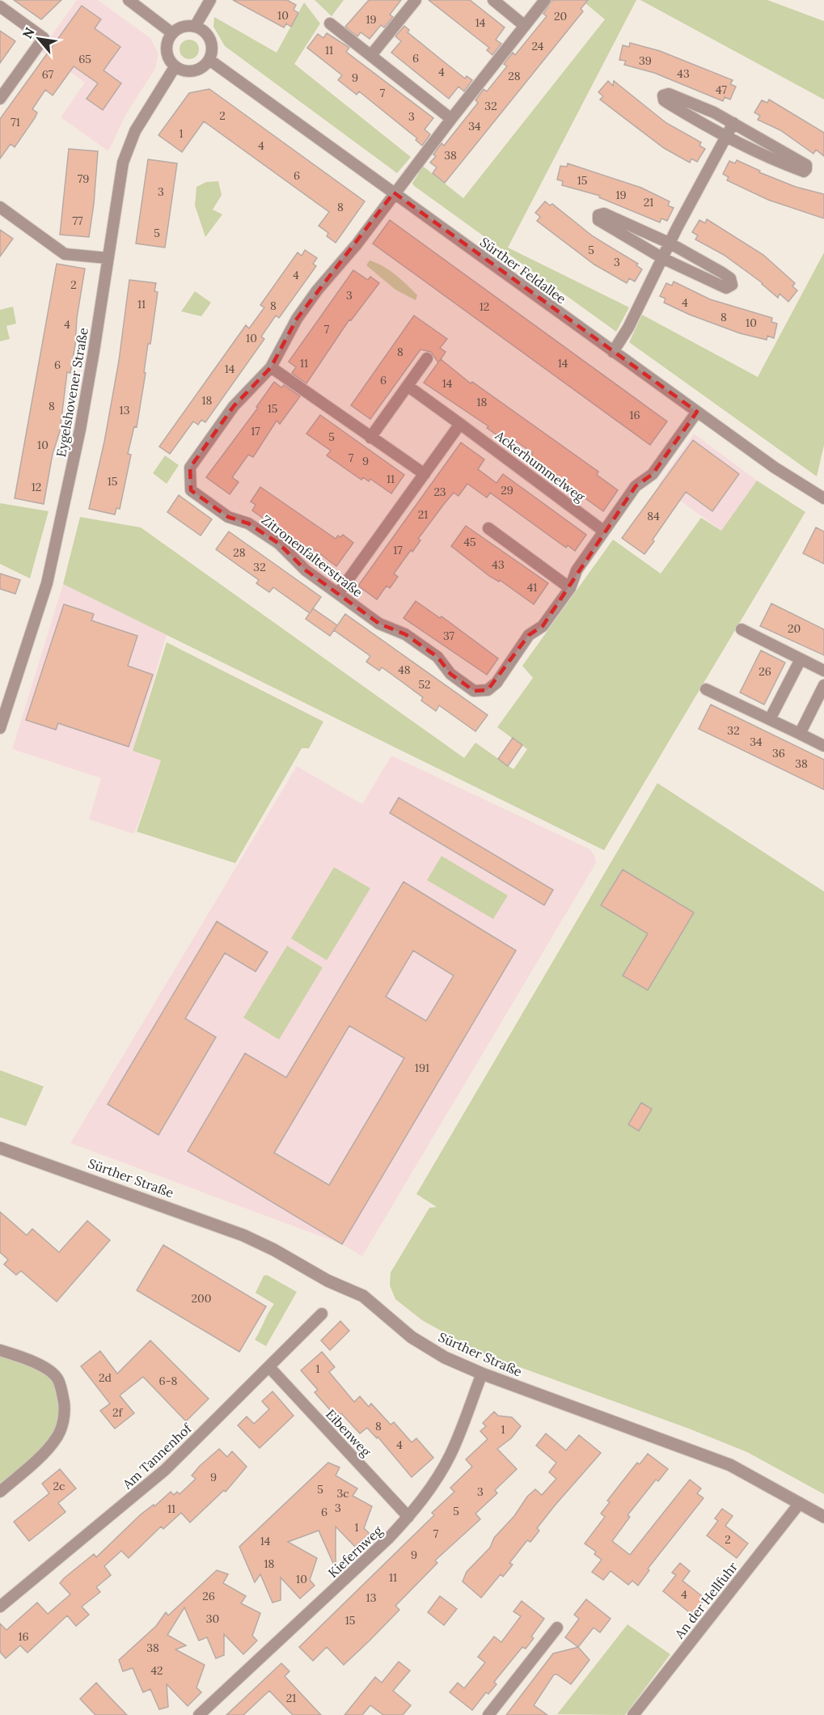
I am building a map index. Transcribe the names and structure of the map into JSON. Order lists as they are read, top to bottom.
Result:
{
  "streets": {
    "street": [
      "Sürther Feldallee",
      "Eygelshovener Straße",
      "Ackerhummelweg",
      "Zitronenfalterstraße",
      "Sürther Straße",
      "Eibenweg",
      "Am Tannenhof",
      "Kiefernweg",
      "An der Hellfuhr"
    ]
  },
  "crossings": [
    ["Sürther Feldallee", "Eygelshovener Straße"],
    ["Sürther Feldallee", "Zitronenfalterstraße"],
    ["Ackerhummelweg", "Zitronenfalterstraße"],
    ["Sürther Straße", "Kiefernweg"],
    ["Sürther Straße", "An der Hellfuhr"],
    ["Eibenweg", "Am Tannenhof"],
    ["Eibenweg", "Kiefernweg"]
  ],
  "house_numbers": [
    "10",
    "20",
    "19",
    "14",
    "24",
    "11",
    "6",
    "65",
    "39",
    "4",
    "43",
    "67",
    "28",
    "9",
    "47",
    "7",
    "32",
    "2",
    "3",
    "71",
    "34",
    "1",
    "4",
    "38",
    "6",
    "79",
    "15",
    "3",
    "19",
    "21",
    "8",
    "77",
    "5",
    "5",
    "3",
    "4",
    "2",
    "3",
    "4",
    "11",
    "8",
    "12",
    "8",
    "10",
    "4",
    "7",
    "10",
    "8",
    "11",
    "14",
    "6",
    "14",
    "6",
    "14",
    "18",
    "18",
    "8",
    "15",
    "13",
    "16",
    "17",
    "5",
    "10",
    "7",
    "9",
    "11",
    "15",
    "12",
    "29",
    "23",
    "21",
    "84",
    "45",
    "17",
    "28",
    "43",
    "32",
    "41",
    "20",
    "37",
    "48",
    "26",
    "52",
    "32",
    "34",
    "36",
    "38",
    "191",
    "200",
    "1",
    "2d",
    "6-8",
    "2f",
    "8",
    "1",
    "4",
    "9",
    "2c",
    "5",
    "3",
    "3c",
    "3",
    "11",
    "5",
    "6",
    "1",
    "7",
    "2",
    "14",
    "9",
    "18",
    "11",
    "10",
    "4",
    "26",
    "13",
    "30",
    "15",
    "16",
    "38",
    "42",
    "21"
  ],
  "north": "top left"
}
